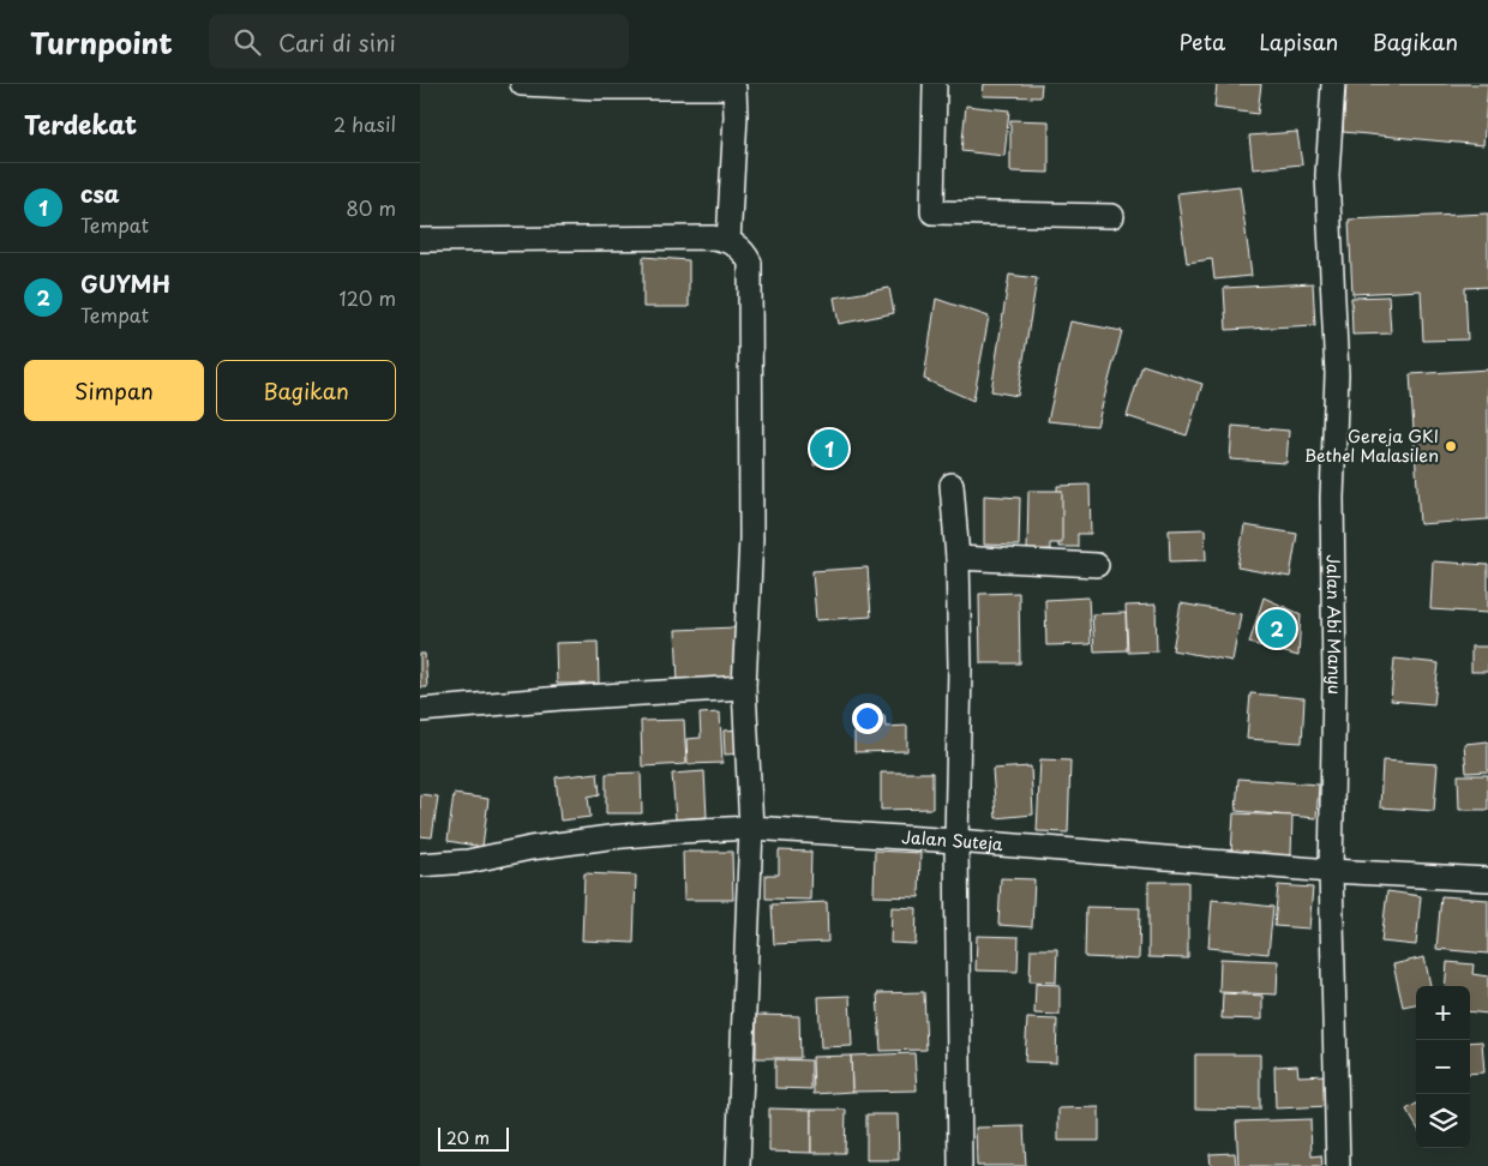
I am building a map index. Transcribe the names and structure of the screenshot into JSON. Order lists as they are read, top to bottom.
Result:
{
  "streets": {
    "street": ["Jalan Abi Manyu", "Jalan Suteja"]
  },
  "crossings": [
    ["Jalan Abi Manyu", "Jalan Suteja"]
  ],
  "places": ["Gereja GKI Bethel Malasilen"],
  "scale_bar": "20 m",
  "page": {
    "header": "Turnpoint",
    "search": "Cari di sini",
    "nav": ["Peta", "Lapisan", "Bagikan"],
    "heading": ["Terdekat", "2 hasil"],
    "list": [
      {
        "mark": "1",
        "name": "csa",
        "note": "Tempat",
        "value": "80 m"
      },
      {
        "mark": "2",
        "name": "GUYMH",
        "note": "Tempat",
        "value": "120 m"
      }
    ],
    "buttons": ["Simpan", "Bagikan"],
    "pins": ["1", "2"],
    "map_buttons": ["+", "−"],
    "scale": "20 m"
  }
}
